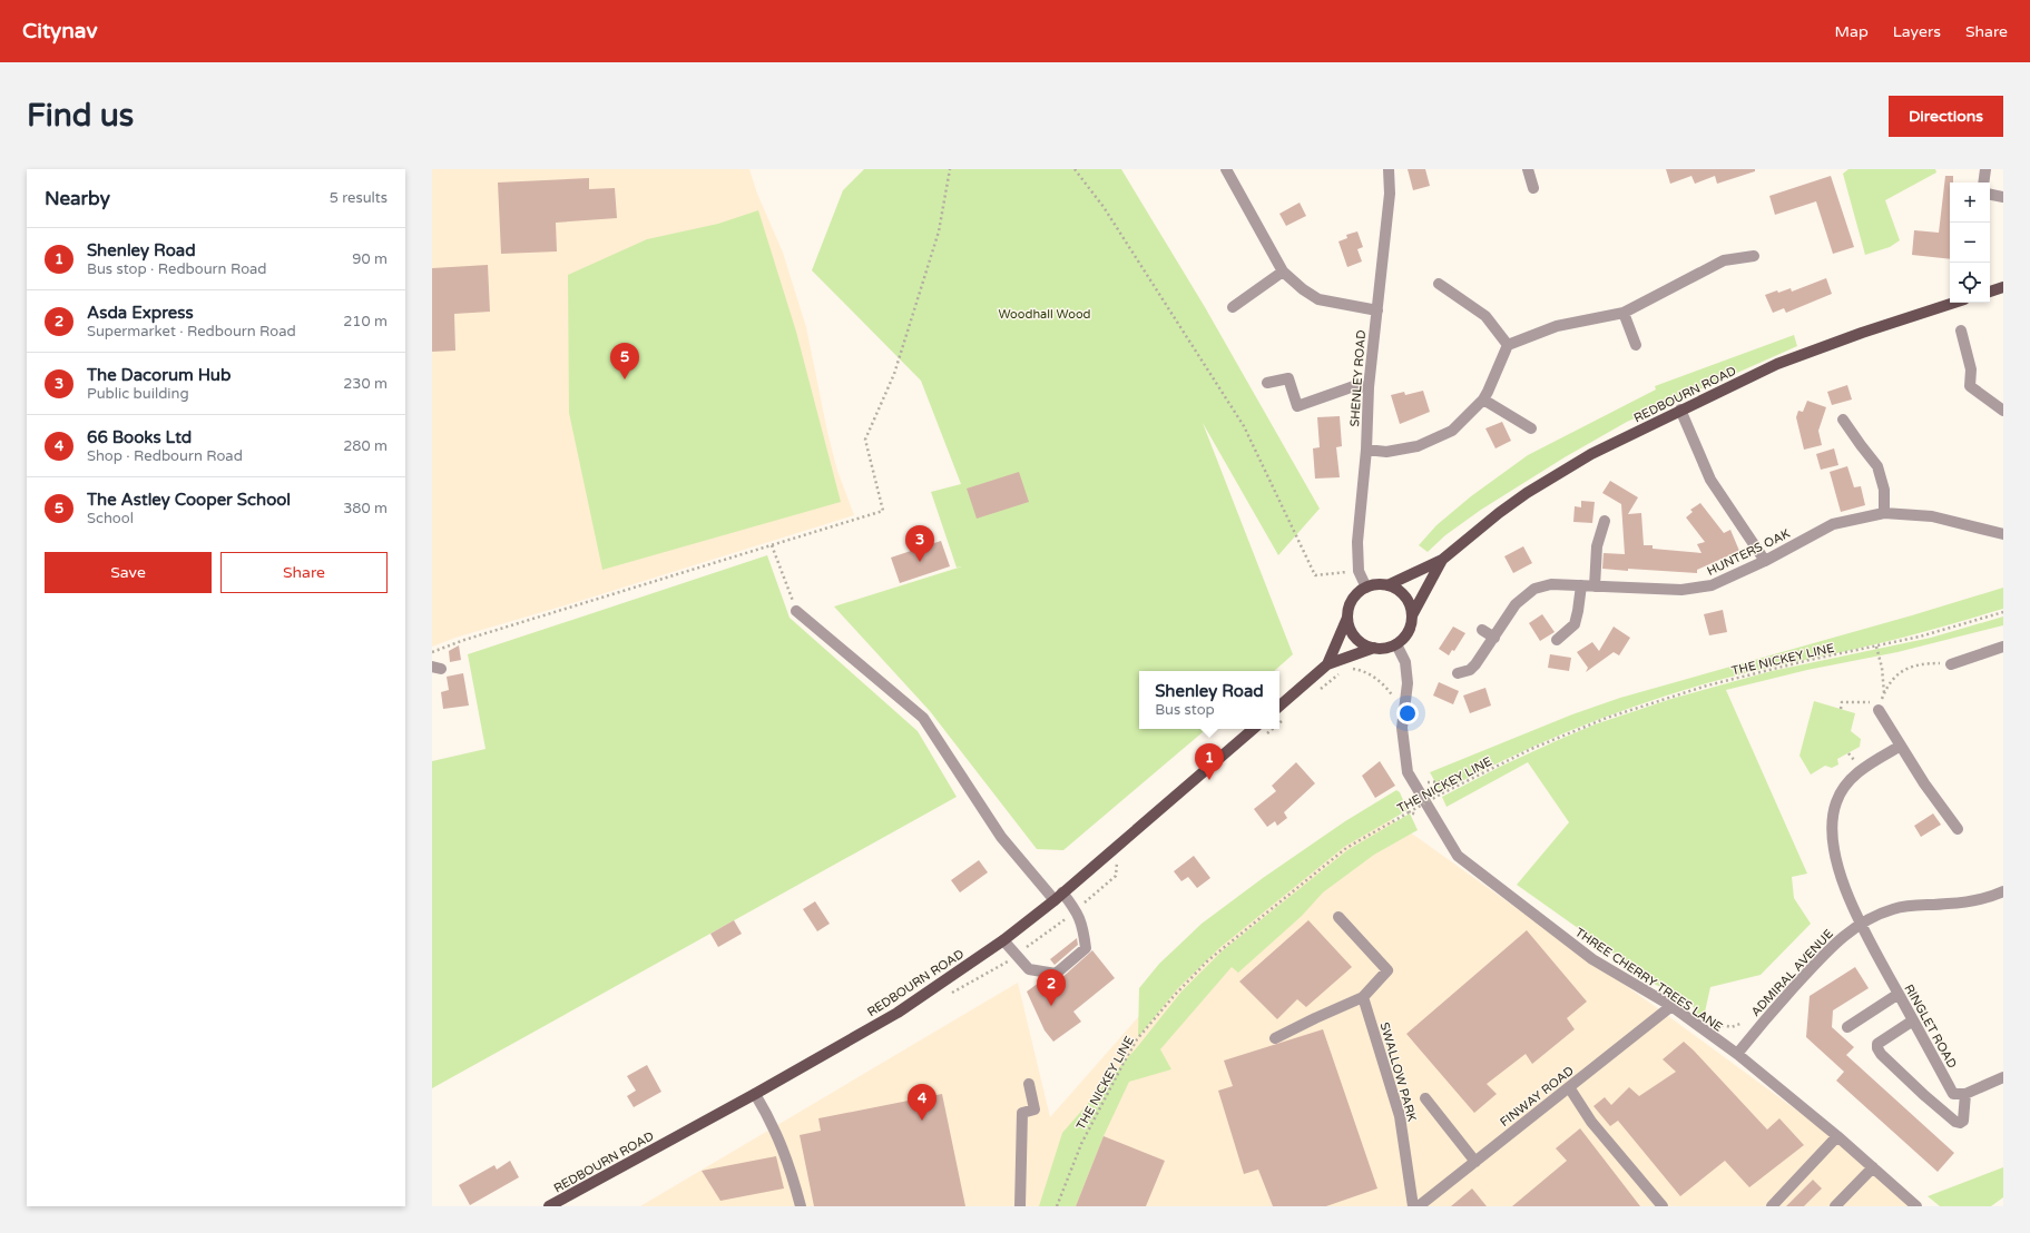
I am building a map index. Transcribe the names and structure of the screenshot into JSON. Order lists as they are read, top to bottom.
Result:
{
  "streets": {
    "main road": ["REDBOURN ROAD"],
    "street": [
      "SHENLEY ROAD",
      "HUNTERS OAK",
      "ADMIRAL AVENUE",
      "THREE CHERRY TREES LANE",
      "RINGLET ROAD",
      "SWALLOW PARK",
      "FINWAY ROAD"
    ],
    "path": ["THE NICKEY LINE"]
  },
  "crossings": [
    ["SHENLEY ROAD", "REDBOURN ROAD"],
    ["SHENLEY ROAD", "THREE CHERRY TREES LANE"],
    ["REDBOURN ROAD", "THREE CHERRY TREES LANE"],
    ["ADMIRAL AVENUE", "THREE CHERRY TREES LANE"],
    ["ADMIRAL AVENUE", "RINGLET ROAD"],
    ["THREE CHERRY TREES LANE", "FINWAY ROAD"]
  ],
  "parks": ["Woodhall Wood"],
  "page": {
    "header": "Citynav",
    "nav": ["Map", "Layers", "Share"],
    "buttons": [
      "Directions",
      ["Save", "Share"]
    ],
    "title": "Find us",
    "heading": ["Nearby", "5 results"],
    "map_buttons": ["+", "−"],
    "list": [
      {
        "mark": "1",
        "name": "Shenley Road",
        "note": "Bus stop · Redbourn Road",
        "value": "90 m"
      },
      {
        "mark": "2",
        "name": "Asda Express",
        "note": "Supermarket · Redbourn Road",
        "value": "210 m"
      },
      {
        "mark": "3",
        "name": "The Dacorum Hub",
        "note": "Public building",
        "value": "230 m"
      },
      {
        "mark": "4",
        "name": "66 Books Ltd",
        "note": "Shop · Redbourn Road",
        "value": "280 m"
      },
      {
        "mark": "5",
        "name": "The Astley Cooper School",
        "note": "School",
        "value": "380 m"
      }
    ],
    "pins": [
      "5",
      "3",
      "1",
      "2",
      "4"
    ],
    "popup": ["Shenley Road", "Bus stop"]
  }
}
